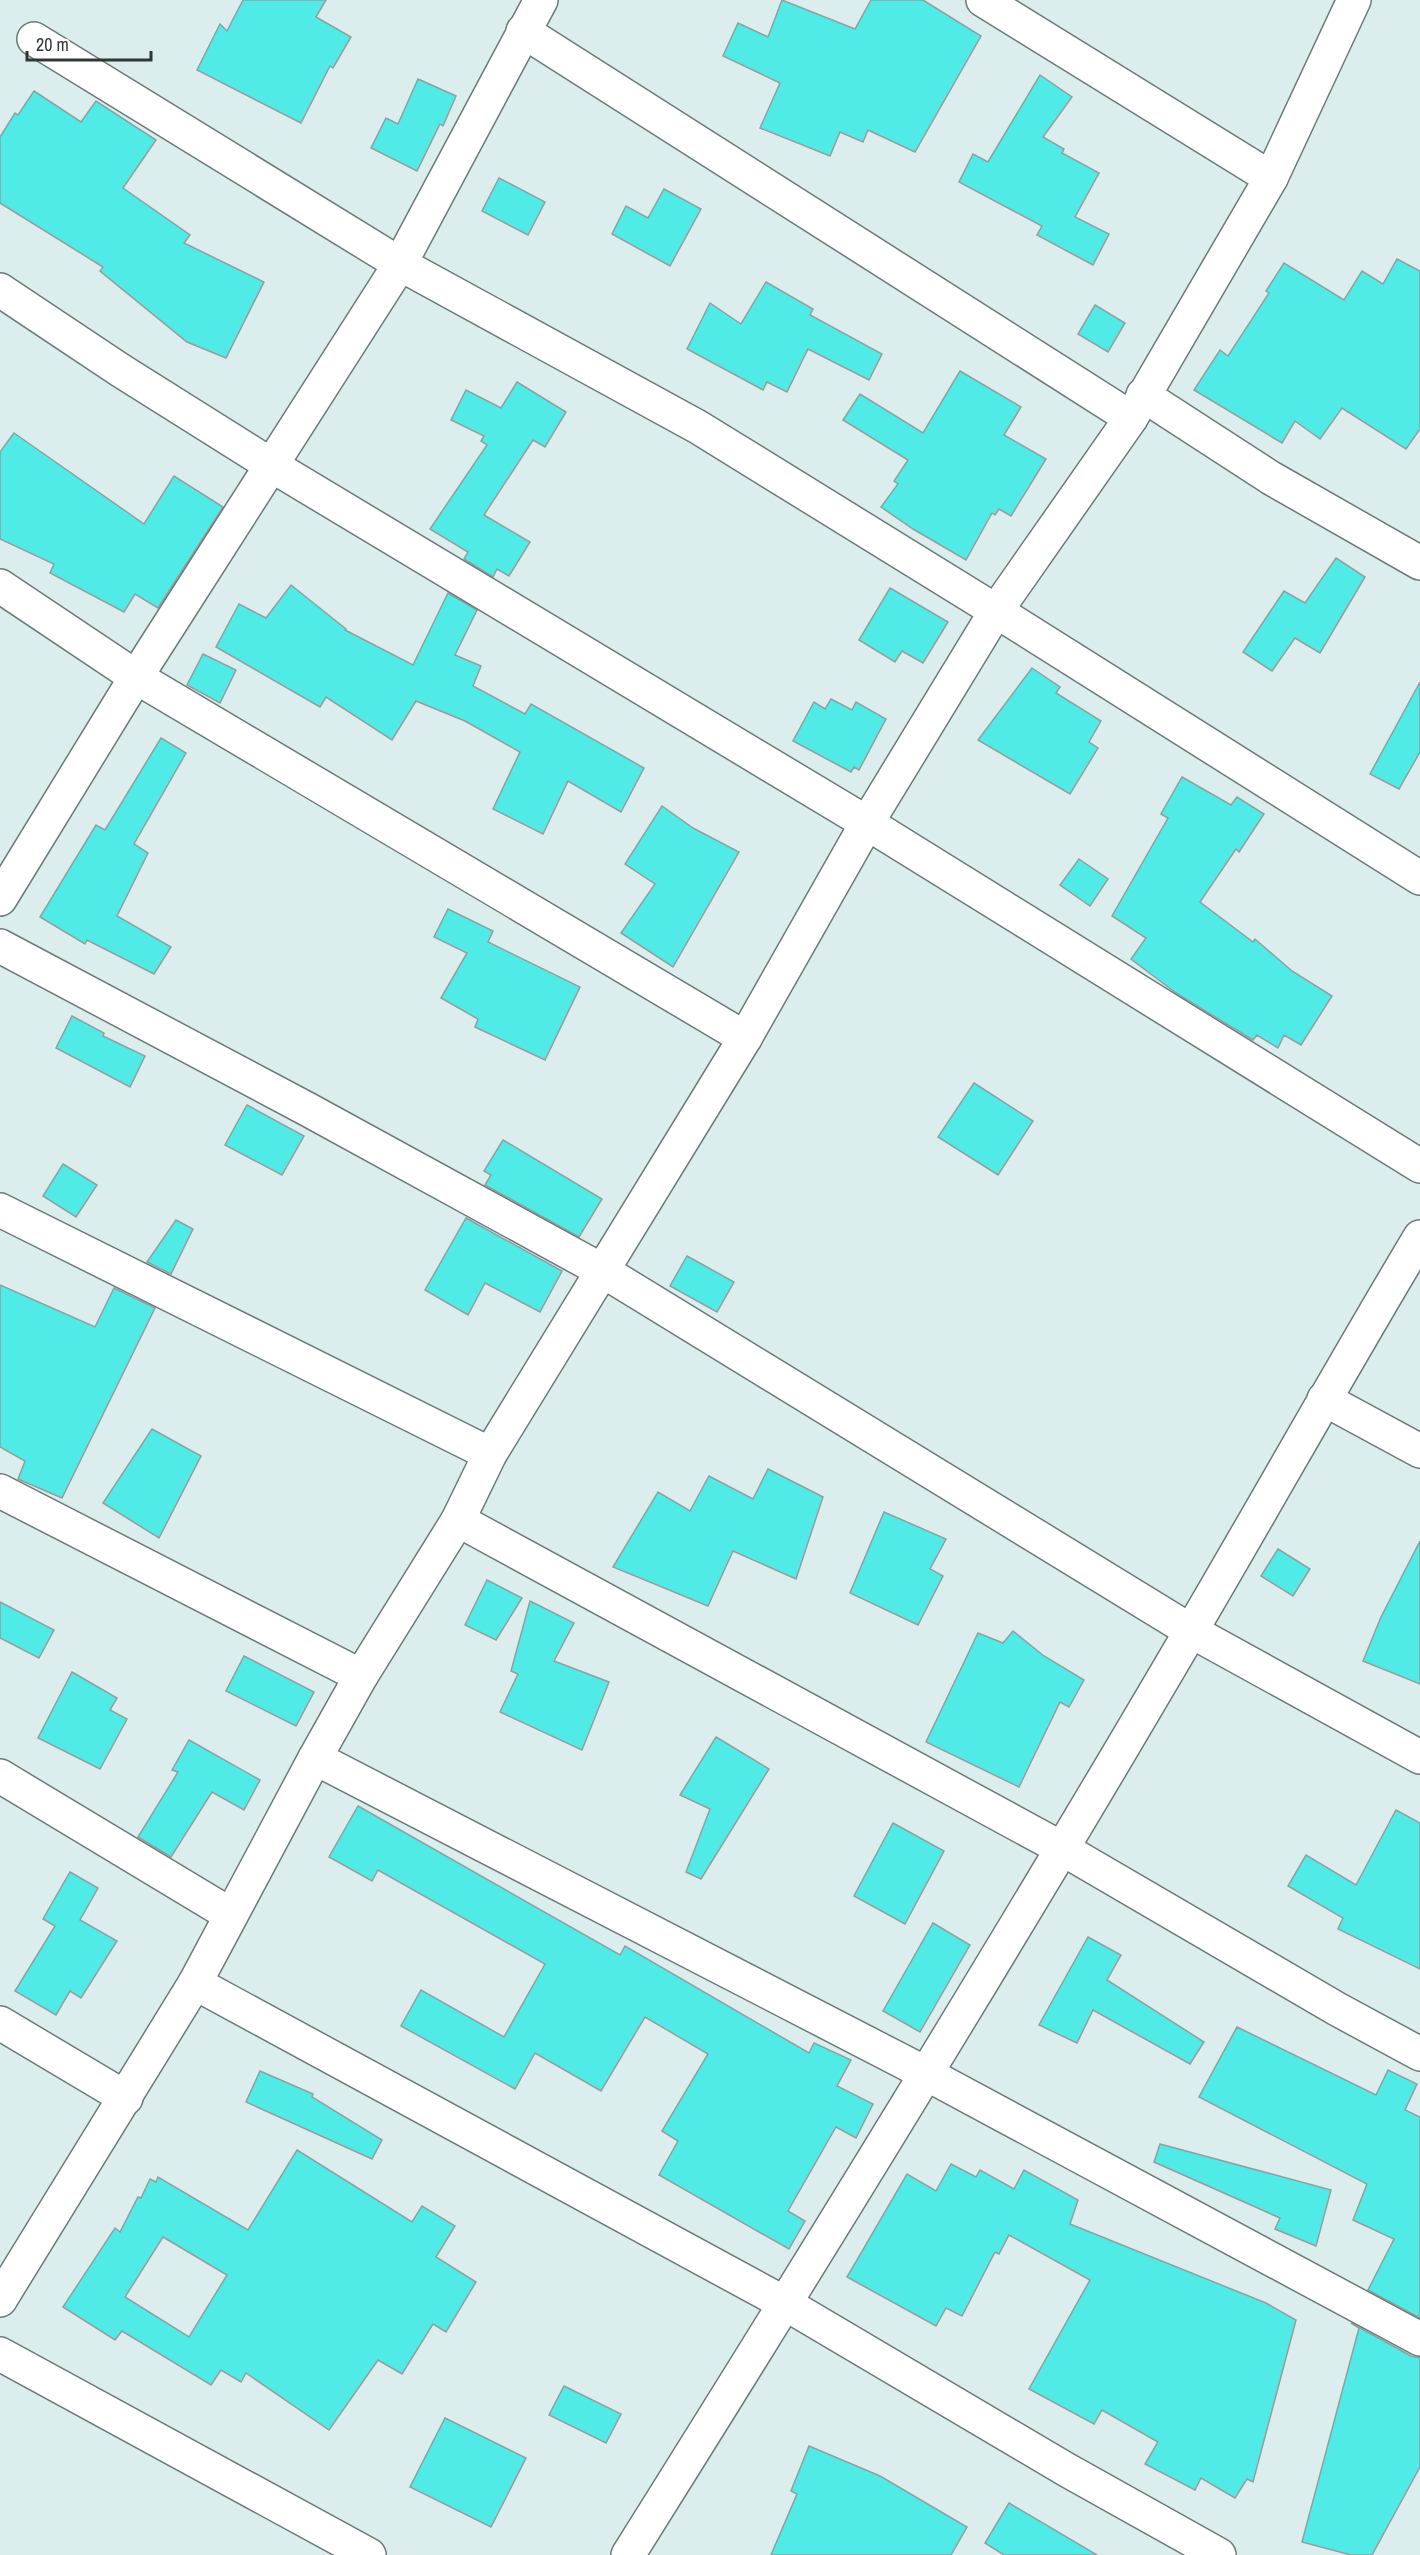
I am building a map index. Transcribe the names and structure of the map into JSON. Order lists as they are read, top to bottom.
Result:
{
  "scale_bar": "20 m"
}
